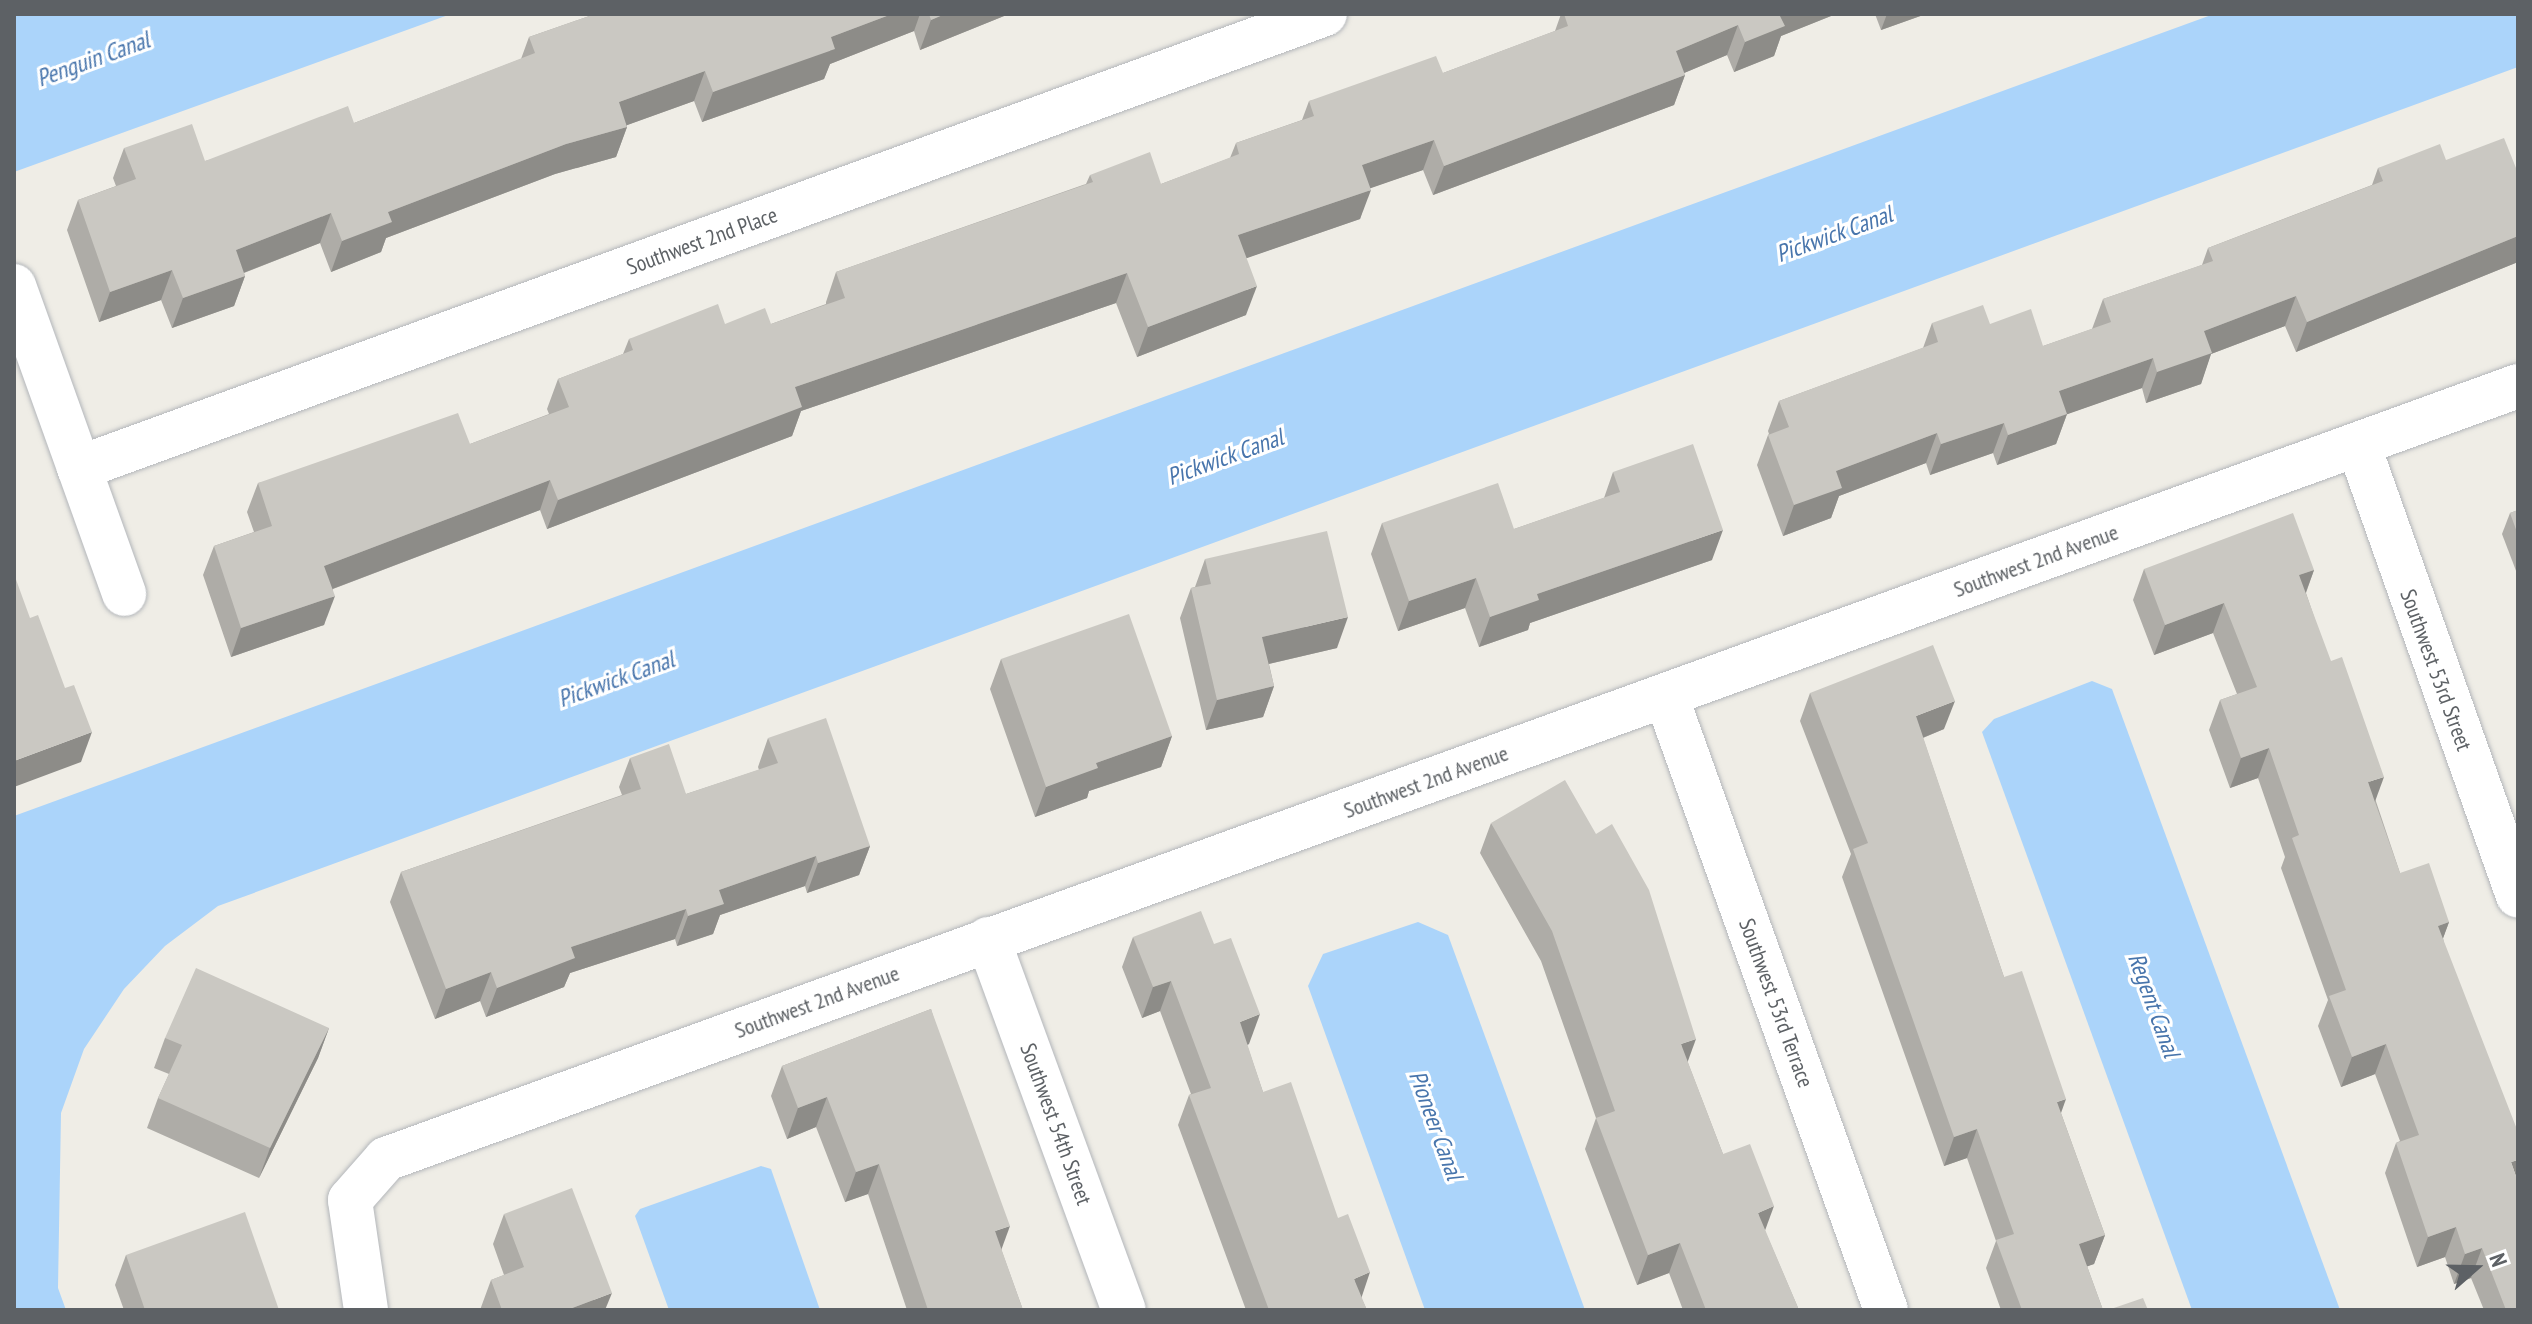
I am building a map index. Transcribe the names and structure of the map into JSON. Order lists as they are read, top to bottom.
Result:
{
  "streets": {
    "street": [
      "Southwest 2nd Place",
      "Southwest 2nd Avenue",
      "Southwest 53rd Street",
      "Southwest 53rd Terrace",
      "Southwest 54th Street"
    ]
  },
  "crossings": [
    ["Southwest 2nd Avenue", "Southwest 53rd Street"],
    ["Southwest 2nd Avenue", "Southwest 53rd Terrace"],
    ["Southwest 2nd Avenue", "Southwest 54th Street"]
  ],
  "water": [
    "Penguin Canal",
    "Pickwick Canal",
    "Regent Canal",
    "Pioneer Canal"
  ],
  "north": "right"
}
